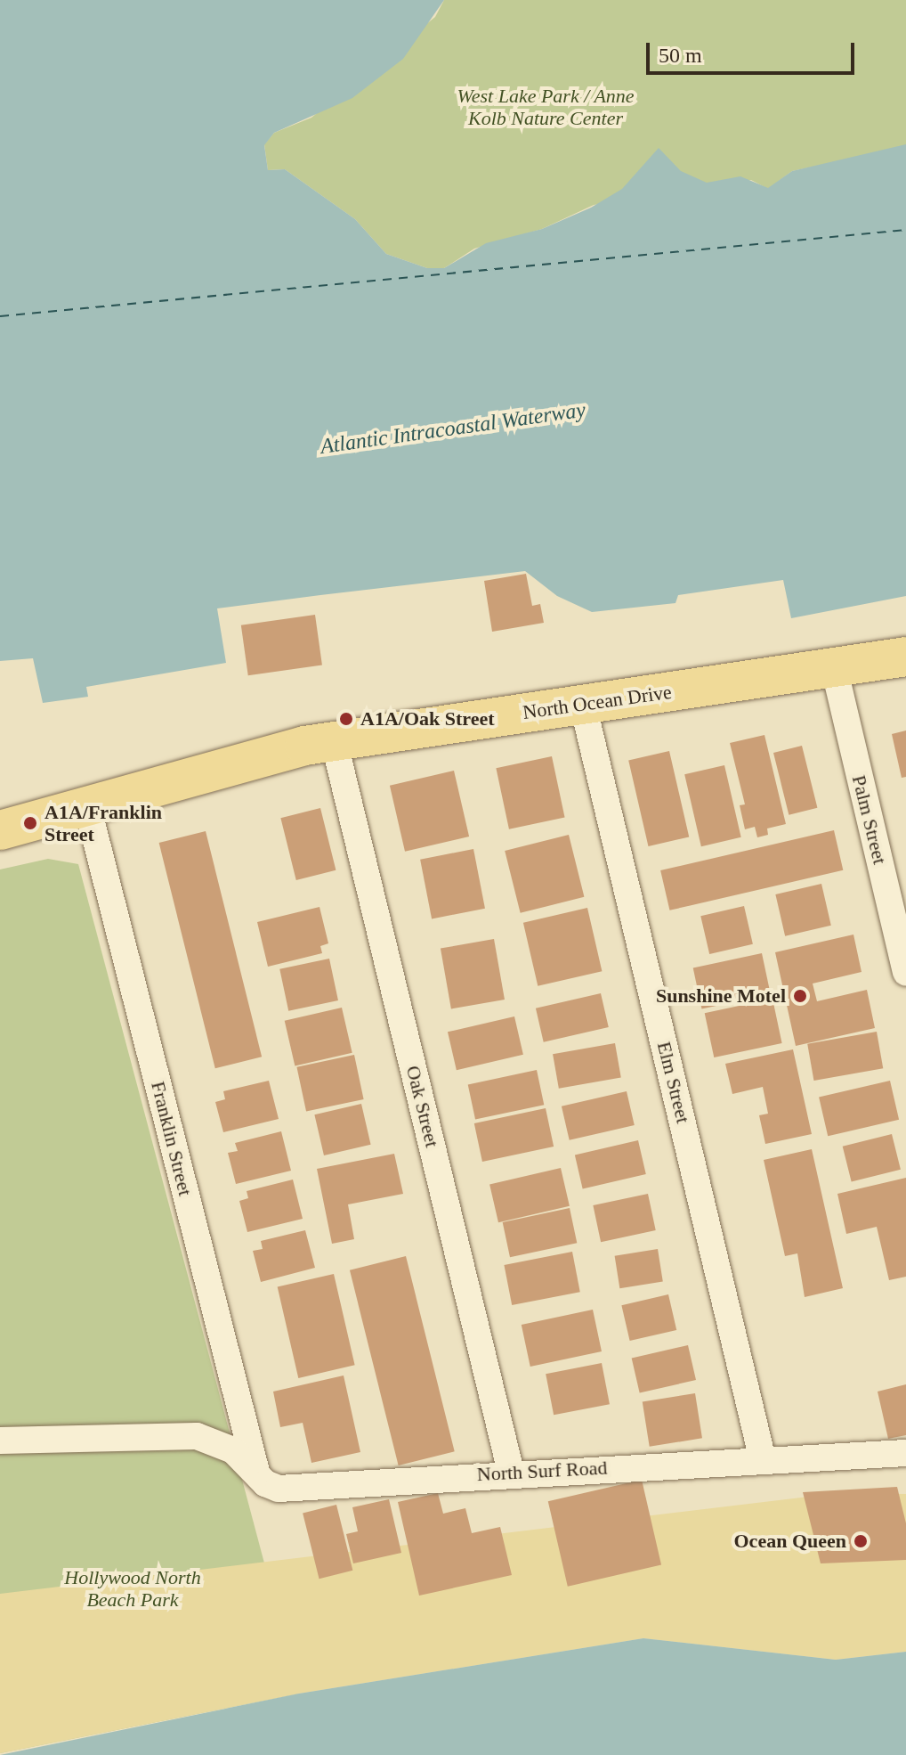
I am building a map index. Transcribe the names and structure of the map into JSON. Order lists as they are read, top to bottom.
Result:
{
  "streets": {
    "main road": ["North Ocean Drive"],
    "street": [
      "Palm Street",
      "Elm Street",
      "Oak Street",
      "Franklin Street",
      "North Surf Road"
    ]
  },
  "crossings": [
    ["North Ocean Drive", "Palm Street"],
    ["North Ocean Drive", "Elm Street"],
    ["North Ocean Drive", "Oak Street"],
    ["North Ocean Drive", "Franklin Street"],
    ["Elm Street", "North Surf Road"],
    ["Oak Street", "North Surf Road"],
    ["Franklin Street", "North Surf Road"]
  ],
  "water": ["Atlantic Intracoastal Waterway"],
  "parks": ["West Lake Park / Anne Kolb Nature Center", "Hollywood North Beach Park"],
  "places": [
    "A1A/Oak Street",
    "A1A/Franklin Street",
    "Sunshine Motel",
    "Ocean Queen"
  ],
  "scale_bar": "50 m"
}
